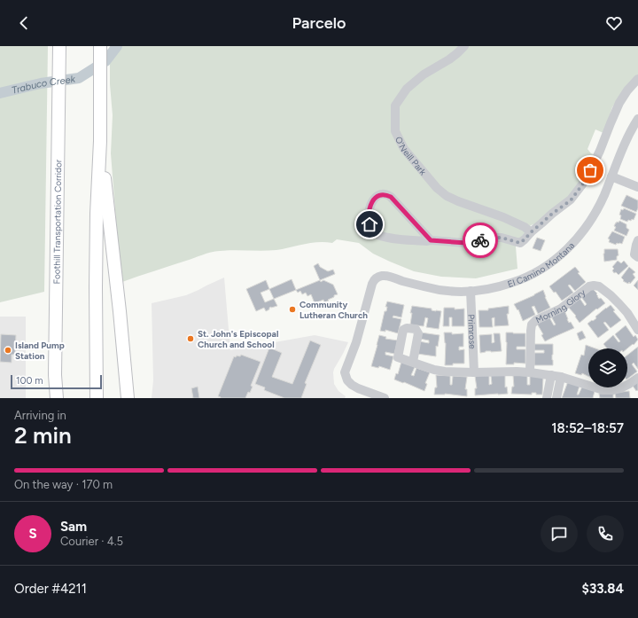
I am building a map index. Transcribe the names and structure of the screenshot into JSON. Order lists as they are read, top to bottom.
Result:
{
  "streets": {
    "highway": ["Foothill Transportation Corridor"],
    "street": [
      "O'Neill Park",
      "El Camino Montana",
      "Morning Glory",
      "Primrose"
    ]
  },
  "crossings": [
    ["El Camino Montana", "Primrose"]
  ],
  "water": ["Trabuco Creek"],
  "places": ["Community Lutheran Church", "St. John's Episcopal Church and School", "Island Pump Station"],
  "scale_bar": "100 m",
  "page": {
    "header": "Parcelo",
    "scale": "100 m",
    "heading": ["2 min", "Arriving in", "18:52–18:57"],
    "panel": [
      "Sam",
      "Courier · 4.5",
      "Order #4211",
      "$33.84"
    ],
    "bar": "On the way · 170 m",
    "round": "S"
  }
}
